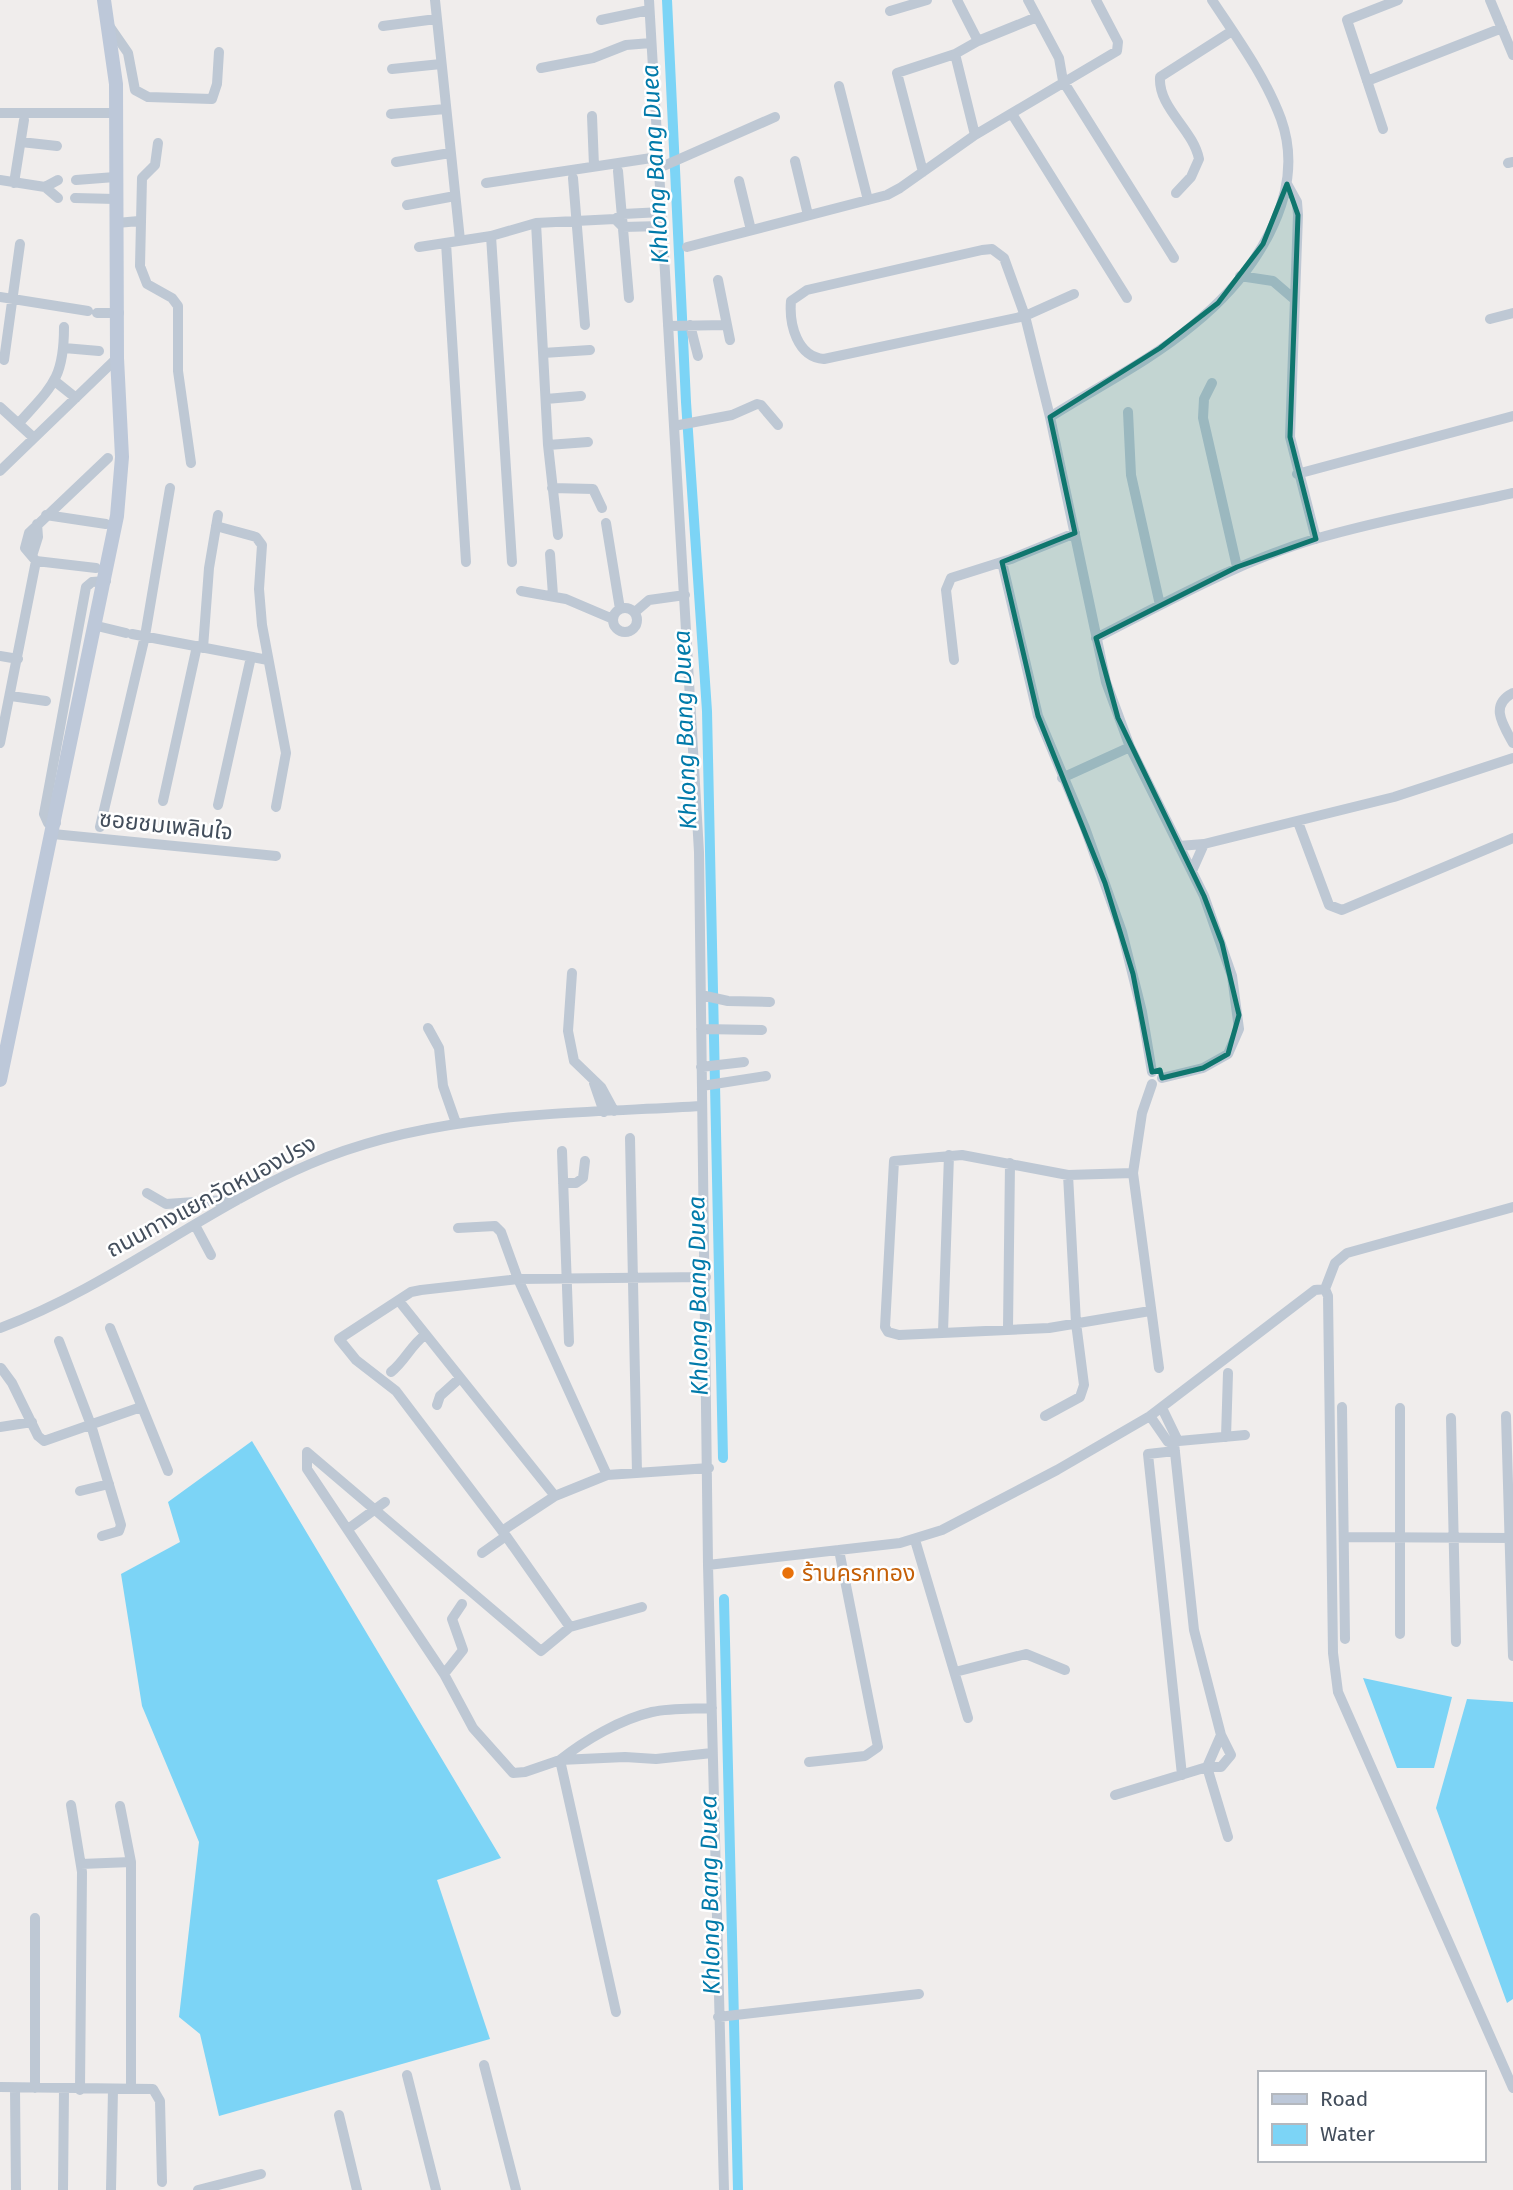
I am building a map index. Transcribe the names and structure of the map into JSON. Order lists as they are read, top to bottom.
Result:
{
  "streets": {
    "street": ["ซอยชมเพลินใจ", "ถนนทางแยกวัดหนองปรง"]
  },
  "water": ["Khlong Bang Duea"],
  "places": ["ร้านครกทอง"],
  "legend": ["Road", "Water"]
}
